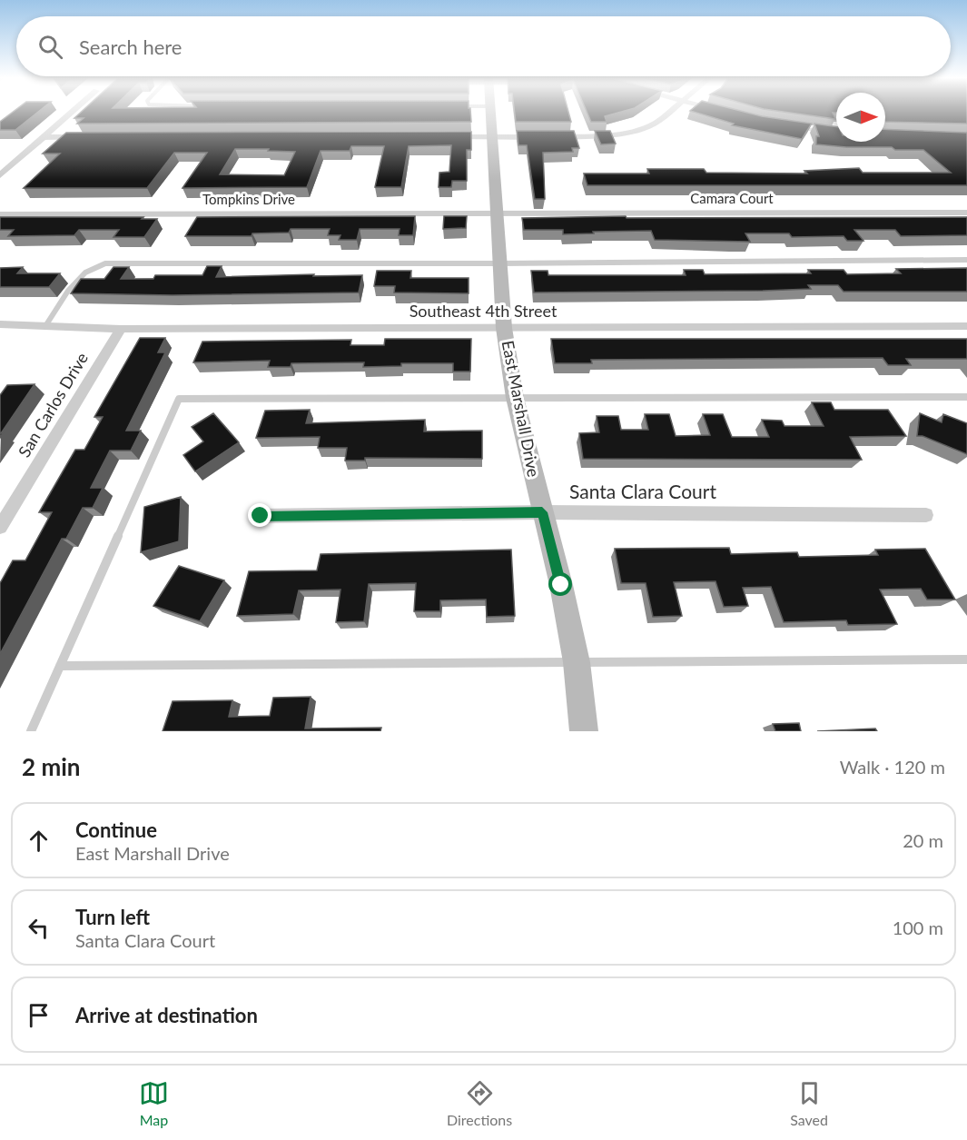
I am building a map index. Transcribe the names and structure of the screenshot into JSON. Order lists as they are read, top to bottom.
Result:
{
  "streets": {
    "main road": ["East Marshall Drive"],
    "street": [
      "Camara Court",
      "Tompkins Drive",
      "Southeast 4th Street",
      "San Carlos Drive",
      "Santa Clara Court"
    ]
  },
  "crossings": [
    ["Camara Court", "Tompkins Drive"],
    ["Camara Court", "East Marshall Drive"],
    ["Tompkins Drive", "East Marshall Drive"],
    ["Southeast 4th Street", "San Carlos Drive"],
    ["Southeast 4th Street", "East Marshall Drive"],
    ["East Marshall Drive", "Santa Clara Court"]
  ],
  "north": "right",
  "page": {
    "search": "Search here",
    "heading": ["2 min", "Walk · 120 m"],
    "list": [
      ["Continue", "East Marshall Drive", "20 m"],
      ["Turn left", "Santa Clara Court", "100 m"],
      "Arrive at destination"
    ],
    "nav": ["Map", "Directions", "Saved"]
  }
}
